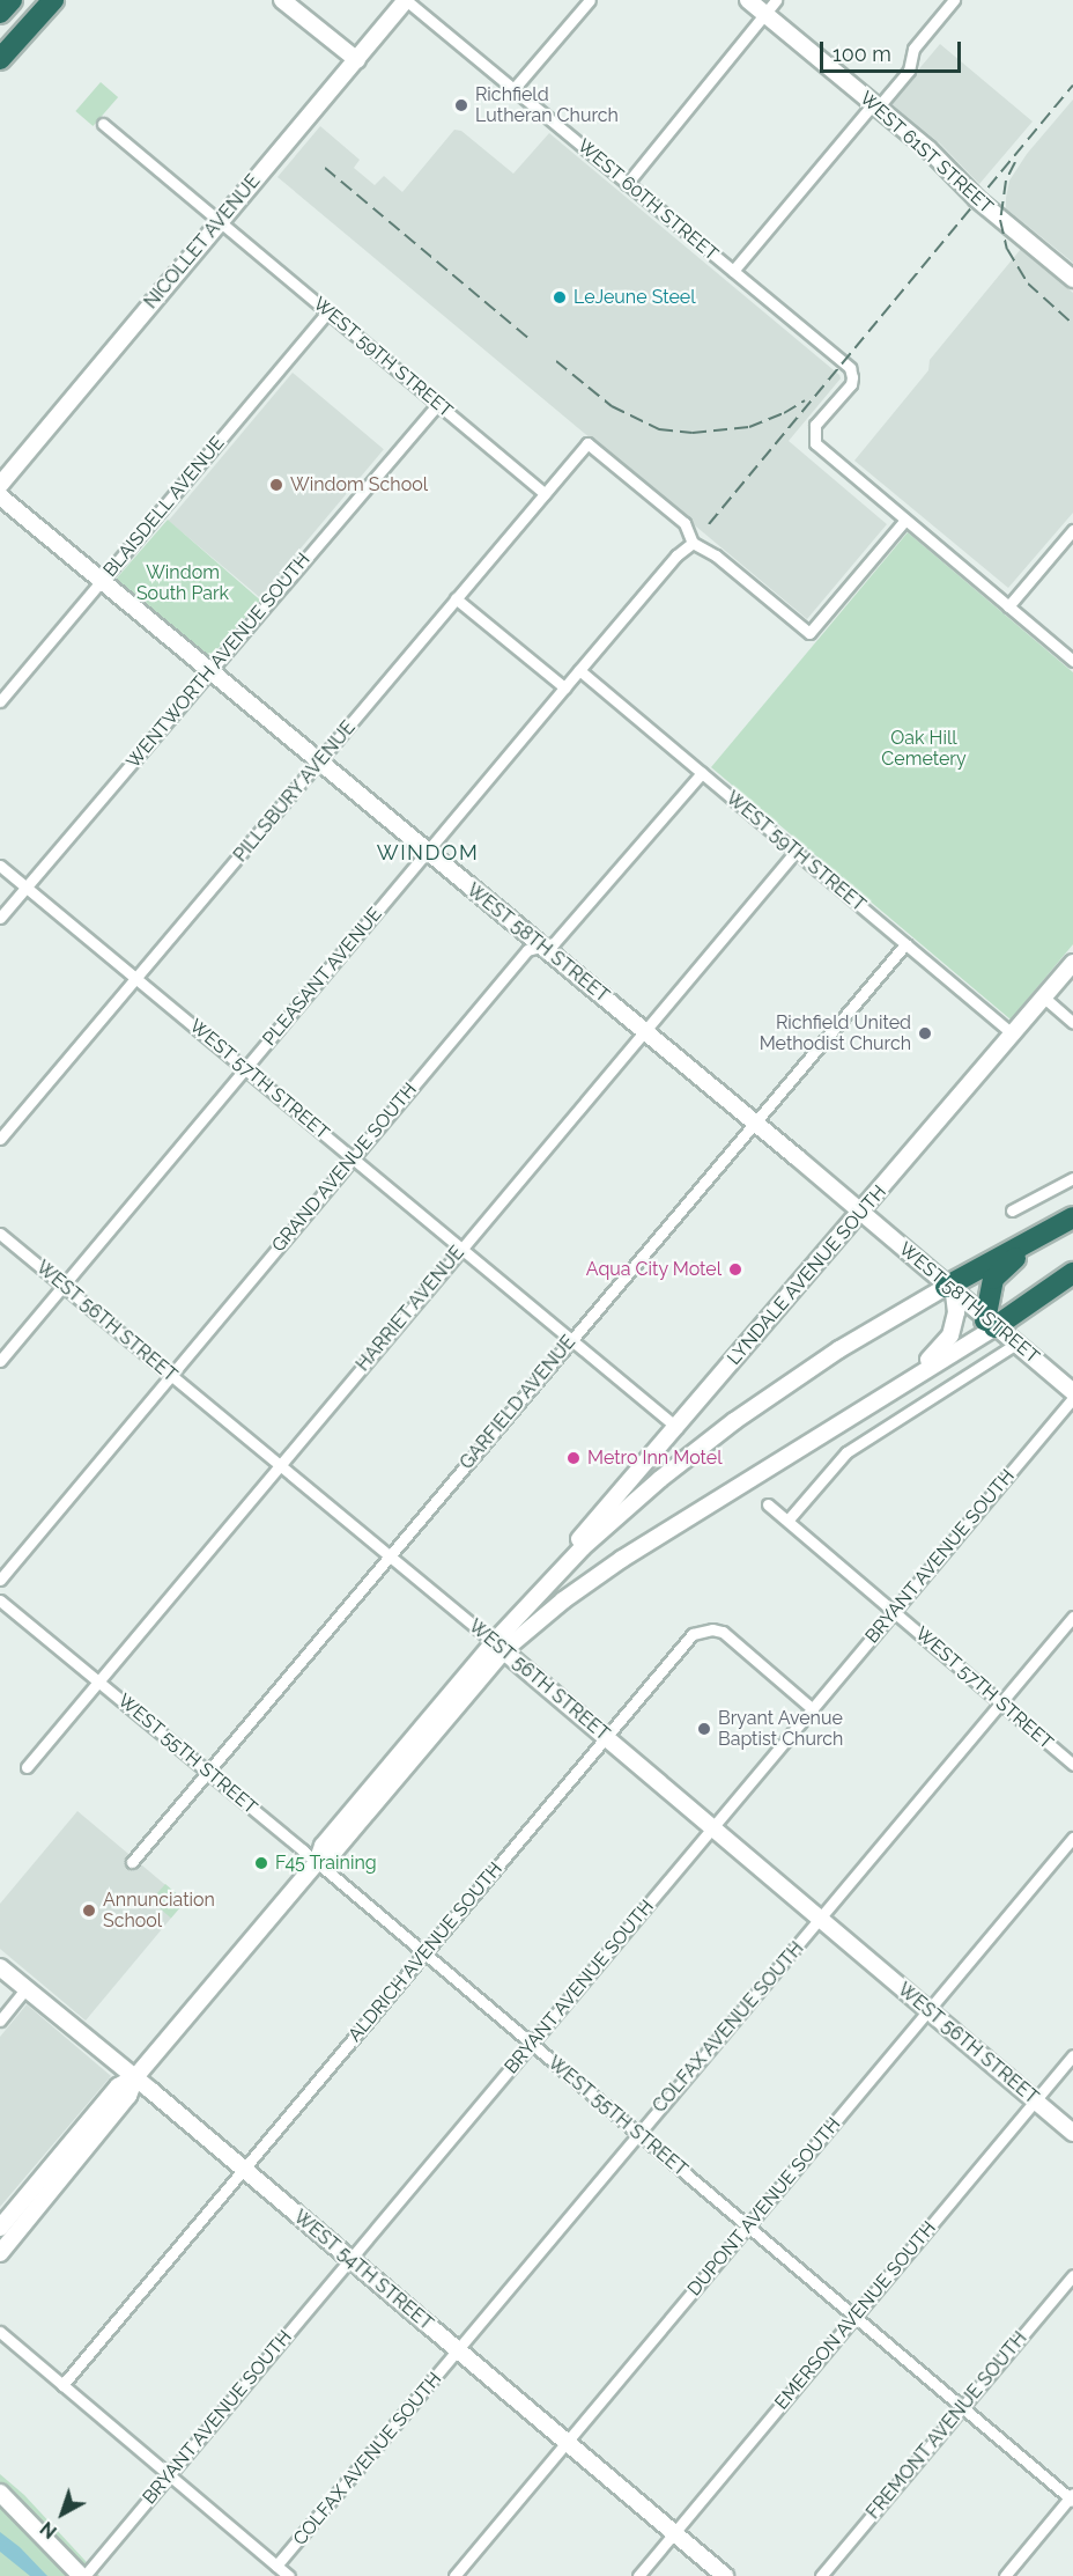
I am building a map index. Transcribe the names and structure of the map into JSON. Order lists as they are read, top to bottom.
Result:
{
  "streets": {
    "street": [
      "WEST 61ST STREET",
      "WEST 60TH STREET",
      "NICOLLET AVENUE",
      "WEST 59TH STREET",
      "BLAISDELL AVENUE",
      "WENTWORTH AVENUE SOUTH",
      "PILLSBURY AVENUE",
      "WEST 58TH STREET",
      "PLEASANT AVENUE",
      "WEST 57TH STREET",
      "GRAND AVENUE SOUTH",
      "LYNDALE AVENUE SOUTH",
      "HARRIET AVENUE",
      "WEST 56TH STREET",
      "GARFIELD AVENUE",
      "BRYANT AVENUE SOUTH",
      "WEST 55TH STREET",
      "ALDRICH AVENUE SOUTH",
      "COLFAX AVENUE SOUTH",
      "DUPONT AVENUE SOUTH",
      "WEST 54TH STREET",
      "EMERSON AVENUE SOUTH",
      "FREMONT AVENUE SOUTH"
    ]
  },
  "crossings": [
    ["WEST 60TH STREET", "NICOLLET AVENUE"],
    ["NICOLLET AVENUE", "WEST 59TH STREET"],
    ["WEST 59TH STREET", "BLAISDELL AVENUE"],
    ["WEST 59TH STREET", "WENTWORTH AVENUE SOUTH"],
    ["WEST 59TH STREET", "PILLSBURY AVENUE"],
    ["WEST 59TH STREET", "PLEASANT AVENUE"],
    ["WEST 59TH STREET", "GRAND AVENUE SOUTH"],
    ["WEST 59TH STREET", "LYNDALE AVENUE SOUTH"],
    ["WEST 59TH STREET", "HARRIET AVENUE"],
    ["WEST 59TH STREET", "GARFIELD AVENUE"],
    ["BLAISDELL AVENUE", "WEST 58TH STREET"],
    ["WENTWORTH AVENUE SOUTH", "WEST 58TH STREET"],
    ["WENTWORTH AVENUE SOUTH", "WEST 57TH STREET"],
    ["PILLSBURY AVENUE", "WEST 58TH STREET"],
    ["PILLSBURY AVENUE", "WEST 57TH STREET"],
    ["WEST 58TH STREET", "PLEASANT AVENUE"],
    ["WEST 58TH STREET", "GRAND AVENUE SOUTH"],
    ["WEST 58TH STREET", "LYNDALE AVENUE SOUTH"],
    ["WEST 58TH STREET", "HARRIET AVENUE"],
    ["WEST 58TH STREET", "GARFIELD AVENUE"],
    ["PLEASANT AVENUE", "WEST 57TH STREET"],
    ["PLEASANT AVENUE", "WEST 56TH STREET"],
    ["WEST 57TH STREET", "GRAND AVENUE SOUTH"],
    ["WEST 57TH STREET", "LYNDALE AVENUE SOUTH"],
    ["WEST 57TH STREET", "HARRIET AVENUE"],
    ["WEST 57TH STREET", "GARFIELD AVENUE"],
    ["WEST 57TH STREET", "BRYANT AVENUE SOUTH"],
    ["WEST 57TH STREET", "COLFAX AVENUE SOUTH"],
    ["GRAND AVENUE SOUTH", "WEST 56TH STREET"],
    ["HARRIET AVENUE", "WEST 56TH STREET"],
    ["HARRIET AVENUE", "WEST 55TH STREET"],
    ["WEST 56TH STREET", "GARFIELD AVENUE"],
    ["WEST 56TH STREET", "BRYANT AVENUE SOUTH"],
    ["WEST 56TH STREET", "ALDRICH AVENUE SOUTH"],
    ["WEST 56TH STREET", "COLFAX AVENUE SOUTH"],
    ["WEST 56TH STREET", "DUPONT AVENUE SOUTH"],
    ["WEST 56TH STREET", "EMERSON AVENUE SOUTH"],
    ["GARFIELD AVENUE", "WEST 55TH STREET"],
    ["BRYANT AVENUE SOUTH", "WEST 55TH STREET"],
    ["BRYANT AVENUE SOUTH", "ALDRICH AVENUE SOUTH"],
    ["BRYANT AVENUE SOUTH", "WEST 54TH STREET"],
    ["WEST 55TH STREET", "ALDRICH AVENUE SOUTH"],
    ["WEST 55TH STREET", "COLFAX AVENUE SOUTH"],
    ["WEST 55TH STREET", "DUPONT AVENUE SOUTH"],
    ["WEST 55TH STREET", "EMERSON AVENUE SOUTH"],
    ["WEST 55TH STREET", "FREMONT AVENUE SOUTH"],
    ["ALDRICH AVENUE SOUTH", "WEST 54TH STREET"],
    ["COLFAX AVENUE SOUTH", "WEST 54TH STREET"],
    ["DUPONT AVENUE SOUTH", "WEST 54TH STREET"],
    ["WEST 54TH STREET", "EMERSON AVENUE SOUTH"]
  ],
  "districts": ["WINDOM"],
  "parks": ["Windom South Park", "Oak Hill Cemetery"],
  "places": [
    "Richfield Lutheran Church",
    "LeJeune Steel",
    "Windom School",
    "Richfield United Methodist Church",
    "Aqua City Motel",
    "Metro Inn Motel",
    "Bryant Avenue Baptist Church",
    "F45 Training",
    "Annunciation School"
  ],
  "scale_bar": "100 m",
  "north": "bottom left"
}
